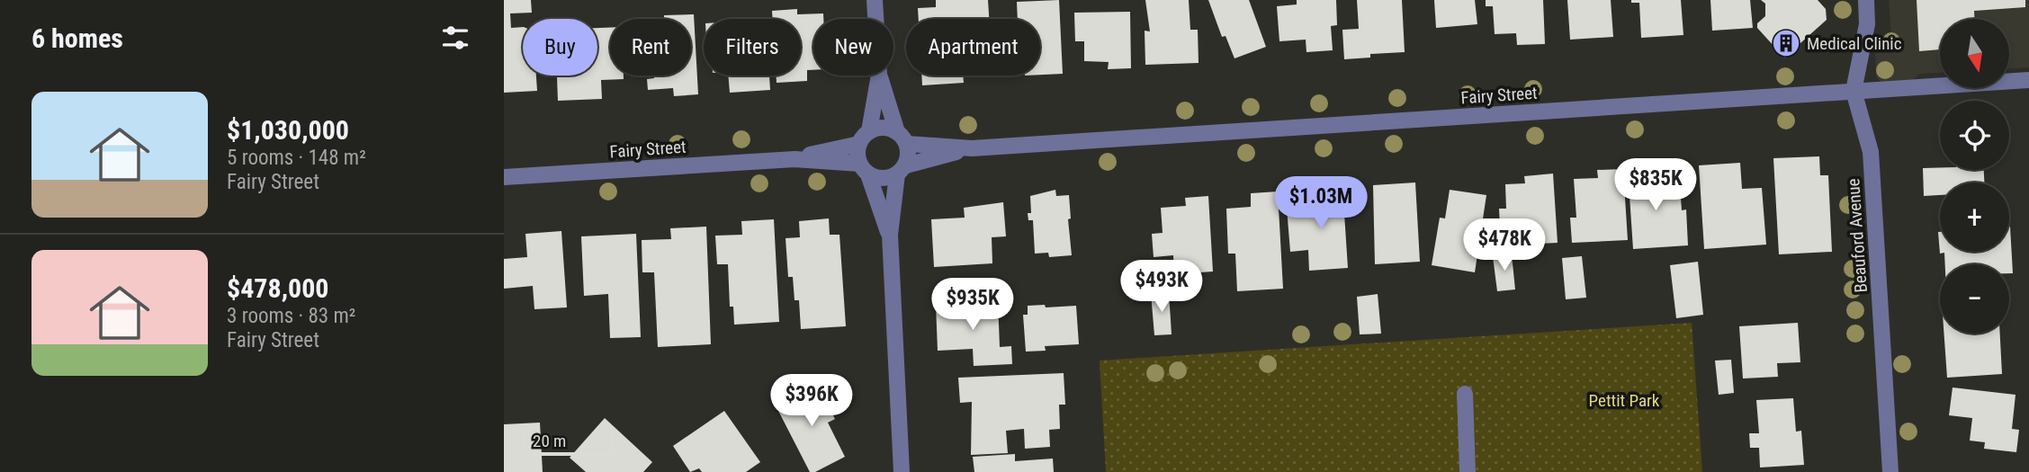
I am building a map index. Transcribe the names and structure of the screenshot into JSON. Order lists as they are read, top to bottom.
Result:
{
  "streets": {
    "street": ["Fairy Street", "Beauford Avenue"]
  },
  "crossings": [
    ["Fairy Street", "Beauford Avenue"]
  ],
  "parks": ["Pettit Park"],
  "places": {
    "building": ["Medical Clinic"]
  },
  "scale_bar": "20 m",
  "north": "bottom",
  "page": {
    "heading": "6 homes",
    "map_buttons": ["+", "−"],
    "chip": [
      "Buy",
      "Rent",
      "Filters",
      "New",
      "Apartment"
    ],
    "list": [
      {
        "name": "$1,030,000",
        "note": "5 rooms · 148 m² · Fairy Street"
      },
      {
        "name": "$478,000",
        "note": "3 rooms · 83 m² · Fairy Street"
      }
    ],
    "price": [
      "$835K",
      "$1.03M",
      "$478K",
      "$493K",
      "$935K",
      "$396K"
    ],
    "scale": "20 m"
  }
}
